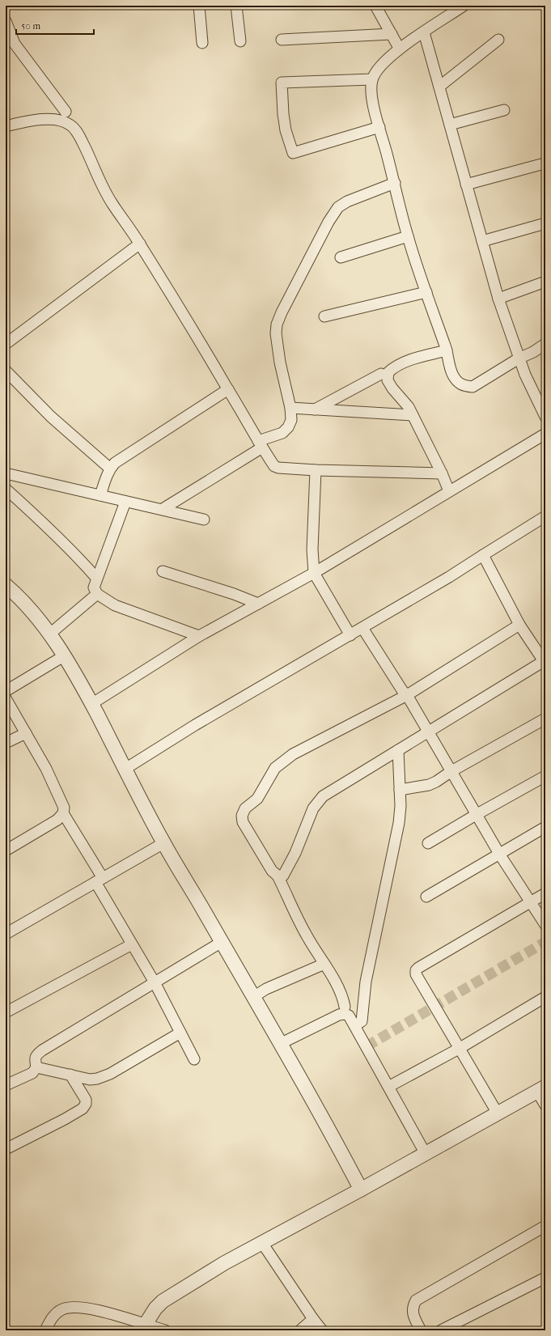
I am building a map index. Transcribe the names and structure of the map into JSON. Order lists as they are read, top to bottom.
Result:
{
  "scale_bar": "50 m"
}
